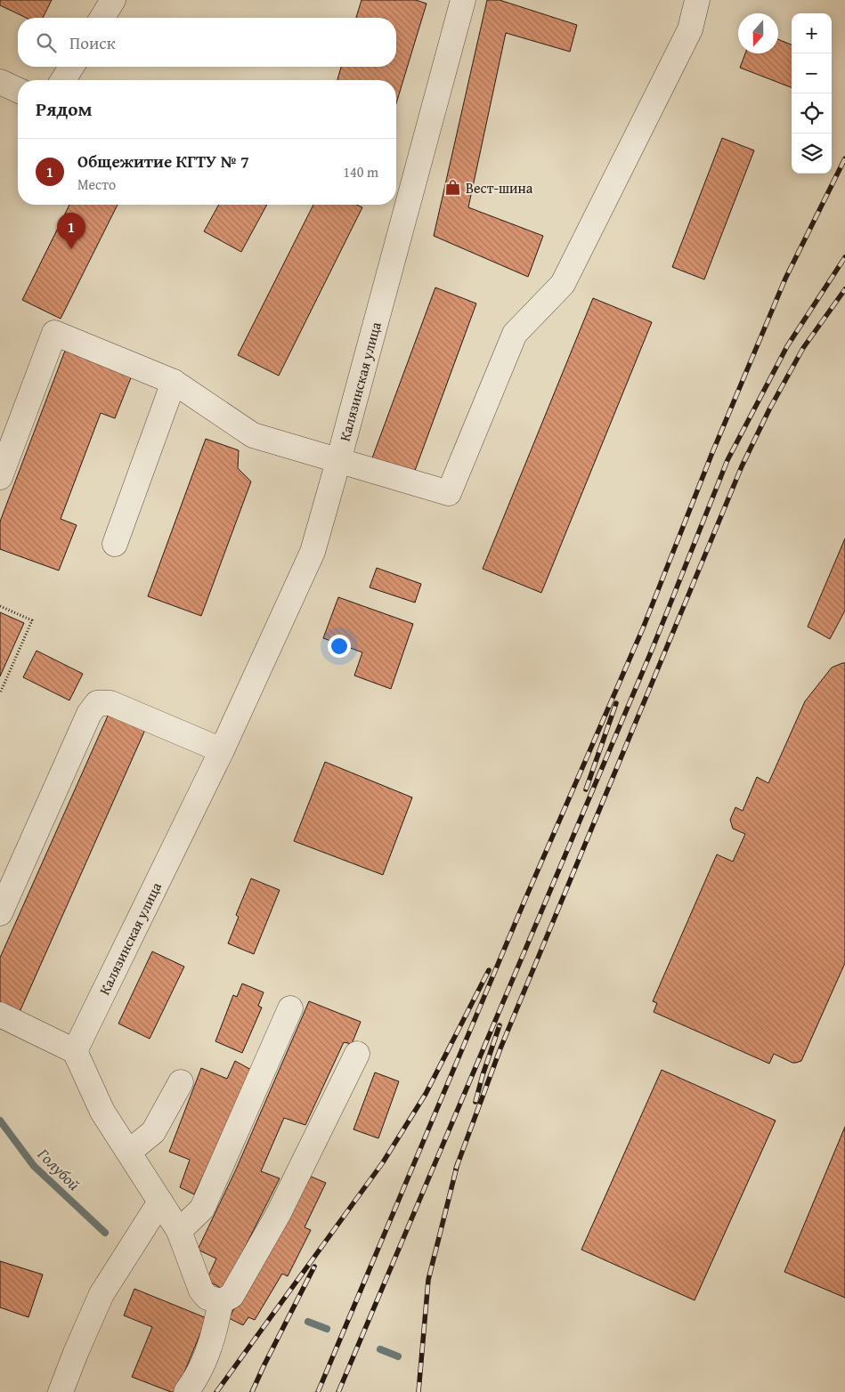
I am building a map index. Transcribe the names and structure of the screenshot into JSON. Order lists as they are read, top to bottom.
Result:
{
  "streets": {
    "street": ["Калязинская улица"]
  },
  "water": ["Голубой"],
  "places": {
    "shop": ["Вест-шина"]
  },
  "north": "bottom",
  "page": {
    "map_buttons": ["+", "−"],
    "search": "Поиск",
    "heading": "Рядом",
    "list": [
      {
        "mark": "1",
        "name": "Общежитие КГТУ № 7",
        "note": "Место",
        "value": "140 m"
      }
    ],
    "pins": "1"
  }
}
